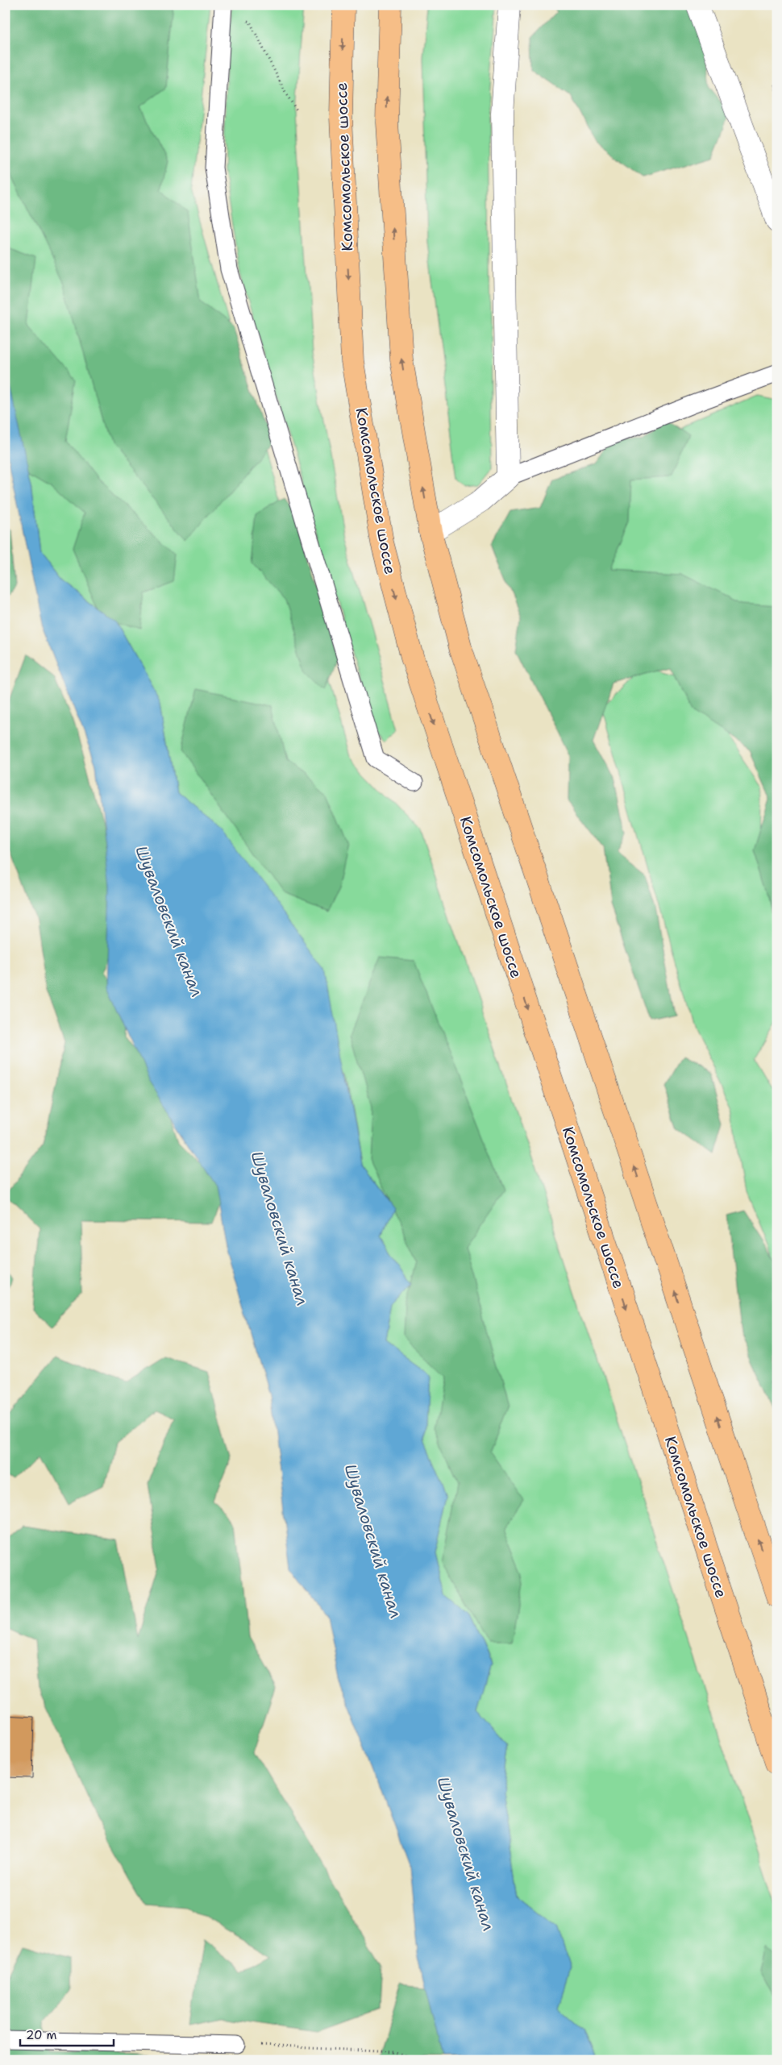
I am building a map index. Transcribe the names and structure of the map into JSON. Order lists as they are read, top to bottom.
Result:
{
  "streets": {
    "main road": ["Комсомольское шоссе"]
  },
  "water": ["Шуваловский канал"],
  "scale_bar": "20 m"
}
